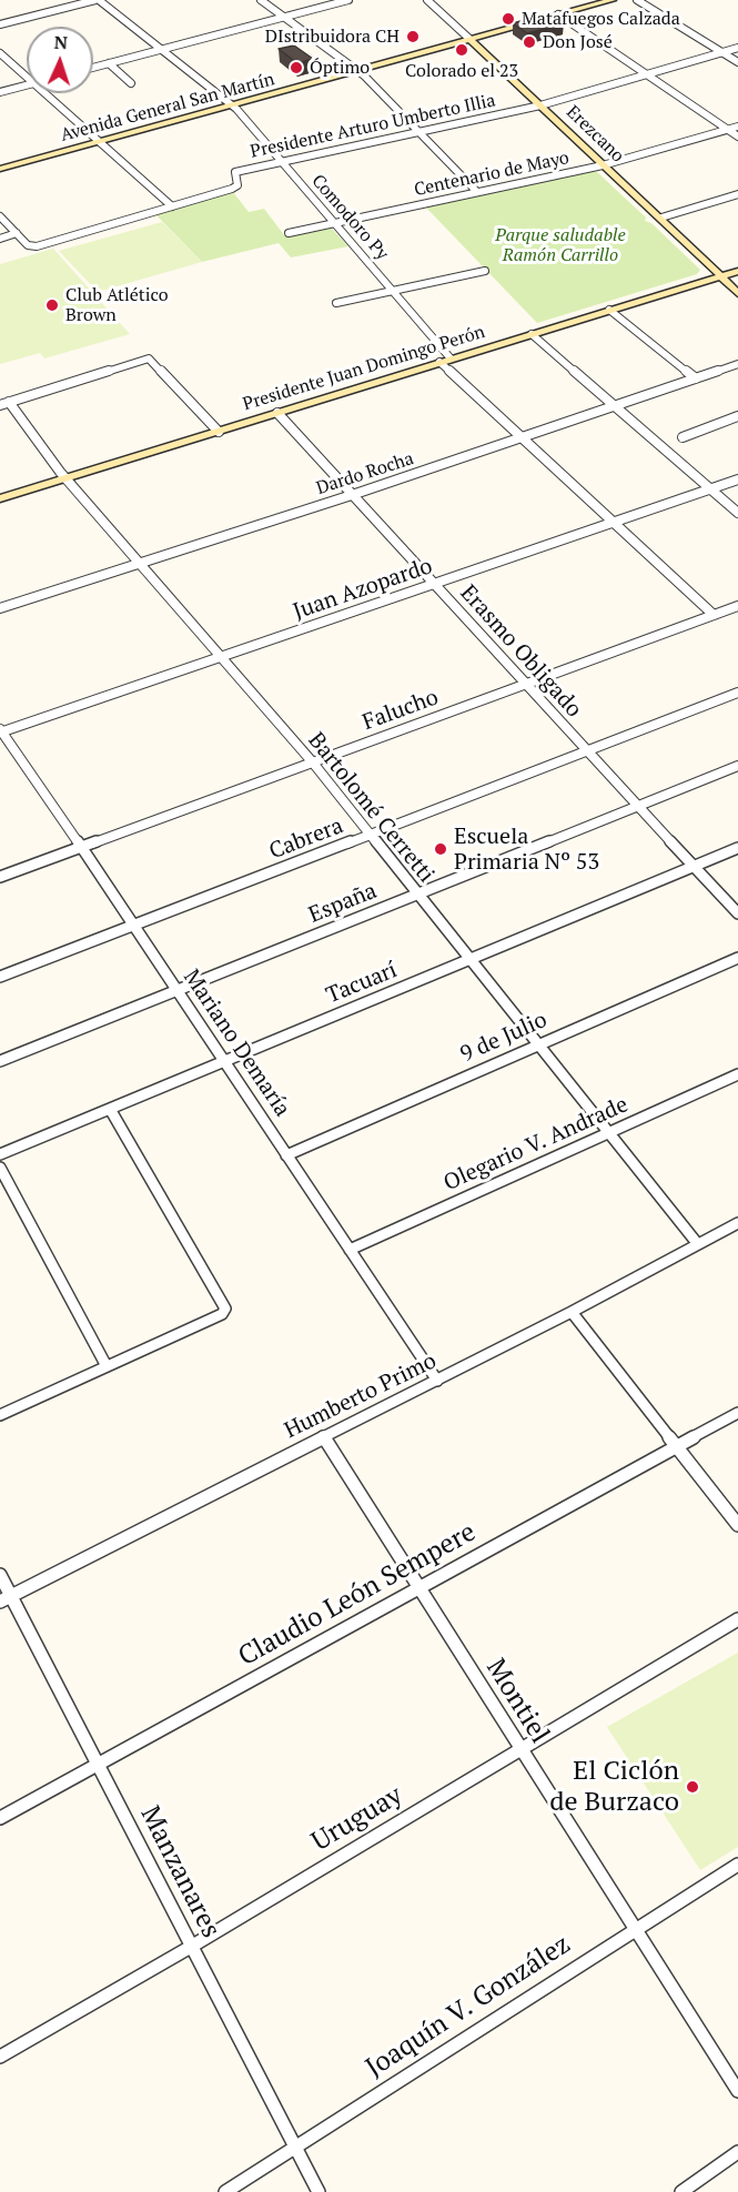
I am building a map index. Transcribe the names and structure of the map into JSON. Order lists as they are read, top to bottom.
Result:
{
  "streets": {
    "street": [
      "Avenida General San Martín",
      "Presidente Arturo Umberto Illia",
      "Erezcano",
      "Centenario de Mayo",
      "Comodoro Py",
      "Presidente Juan Domingo Perón",
      "Dardo Rocha",
      "Juan Azopardo",
      "Erasmo Obligado",
      "Falucho",
      "Bartolomé Cerretti",
      "Cabrera",
      "España",
      "Tacuarí",
      "9 de Julio",
      "Mariano Demaría",
      "Olegario V. Andrade",
      "Humberto Primo",
      "Claudio León Sempere",
      "Montiel",
      "Uruguay",
      "Manzanares",
      "Joaquín V. González"
    ]
  },
  "crossings": [
    ["Avenida General San Martín", "Erezcano"],
    ["Avenida General San Martín", "Comodoro Py"],
    ["Presidente Arturo Umberto Illia", "Erezcano"],
    ["Presidente Arturo Umberto Illia", "Comodoro Py"],
    ["Erezcano", "Centenario de Mayo"],
    ["Erezcano", "Presidente Juan Domingo Perón"],
    ["Centenario de Mayo", "Comodoro Py"],
    ["Comodoro Py", "Presidente Juan Domingo Perón"],
    ["Presidente Juan Domingo Perón", "Erasmo Obligado"],
    ["Presidente Juan Domingo Perón", "Bartolomé Cerretti"],
    ["Dardo Rocha", "Erasmo Obligado"],
    ["Dardo Rocha", "Bartolomé Cerretti"],
    ["Juan Azopardo", "Erasmo Obligado"],
    ["Juan Azopardo", "Bartolomé Cerretti"],
    ["Juan Azopardo", "Mariano Demaría"],
    ["Erasmo Obligado", "Falucho"],
    ["Erasmo Obligado", "Cabrera"],
    ["Erasmo Obligado", "España"],
    ["Erasmo Obligado", "Tacuarí"],
    ["Falucho", "Bartolomé Cerretti"],
    ["Falucho", "Mariano Demaría"],
    ["Bartolomé Cerretti", "Cabrera"],
    ["Bartolomé Cerretti", "España"],
    ["Bartolomé Cerretti", "Tacuarí"],
    ["Bartolomé Cerretti", "9 de Julio"],
    ["Bartolomé Cerretti", "Olegario V. Andrade"],
    ["Bartolomé Cerretti", "Humberto Primo"],
    ["Cabrera", "Mariano Demaría"],
    ["España", "Mariano Demaría"],
    ["Tacuarí", "Mariano Demaría"],
    ["9 de Julio", "Mariano Demaría"],
    ["Mariano Demaría", "Olegario V. Andrade"],
    ["Mariano Demaría", "Humberto Primo"],
    ["Humberto Primo", "Montiel"],
    ["Humberto Primo", "Manzanares"],
    ["Claudio León Sempere", "Montiel"],
    ["Claudio León Sempere", "Manzanares"],
    ["Montiel", "Uruguay"],
    ["Montiel", "Joaquín V. González"],
    ["Uruguay", "Manzanares"],
    ["Manzanares", "Joaquín V. González"]
  ],
  "parks": ["Parque saludable Ramón Carrillo"],
  "places": [
    "Matafuegos Calzada",
    "DIstribuidora CH",
    "Don José",
    "Colorado el 23",
    "Óptimo",
    "Club Atlético Brown",
    "Escuela Primaria Nº 53",
    "El Ciclón de Burzaco"
  ],
  "north": "top"
}
